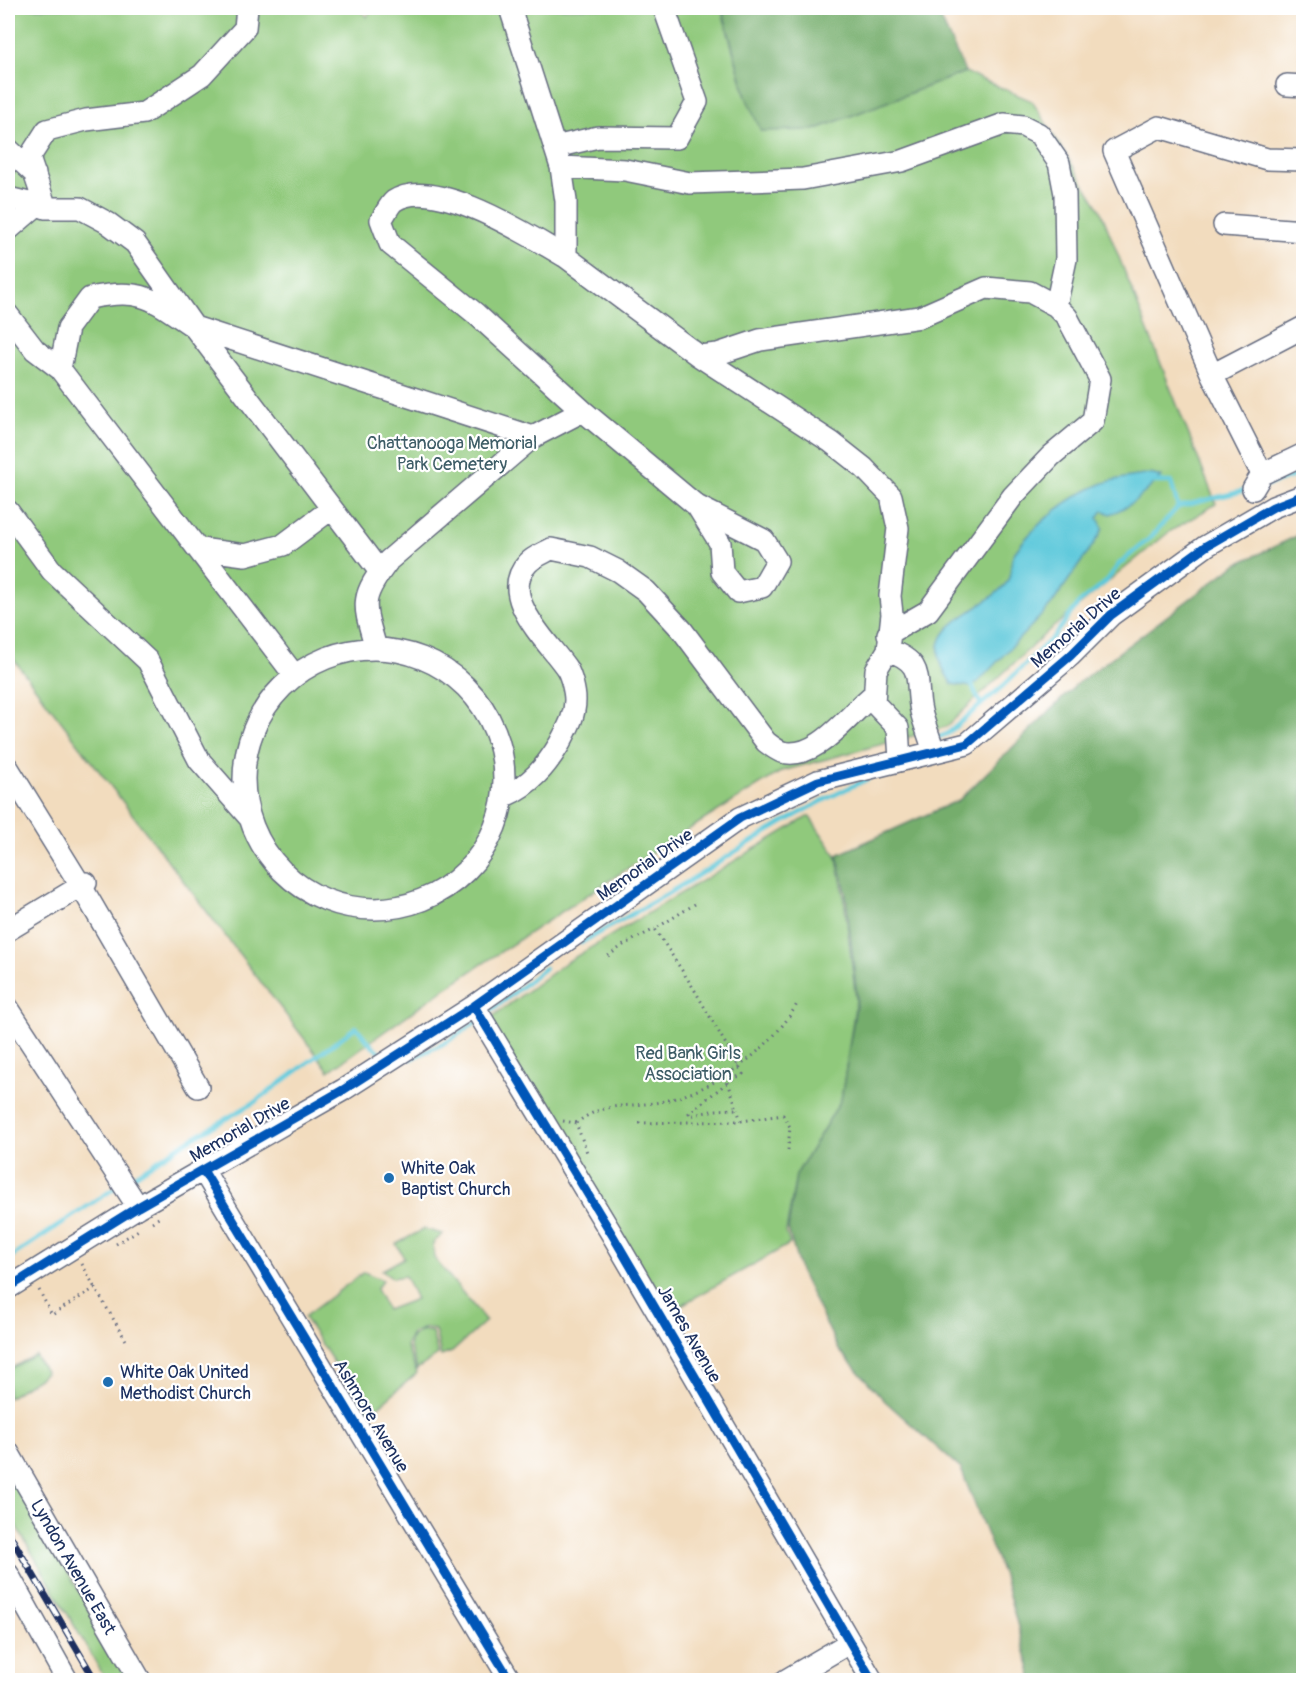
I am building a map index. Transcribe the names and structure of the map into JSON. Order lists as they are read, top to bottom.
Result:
{
  "streets": {
    "street": [
      "Memorial Drive",
      "James Avenue",
      "Ashmore Avenue",
      "Lyndon Avenue East"
    ]
  },
  "crossings": [
    ["Memorial Drive", "James Avenue"],
    ["Memorial Drive", "Ashmore Avenue"]
  ],
  "parks": ["Chattanooga Memorial Park Cemetery", "Red Bank Girls Association"],
  "places": ["White Oak Baptist Church", "White Oak United Methodist Church"]
}
